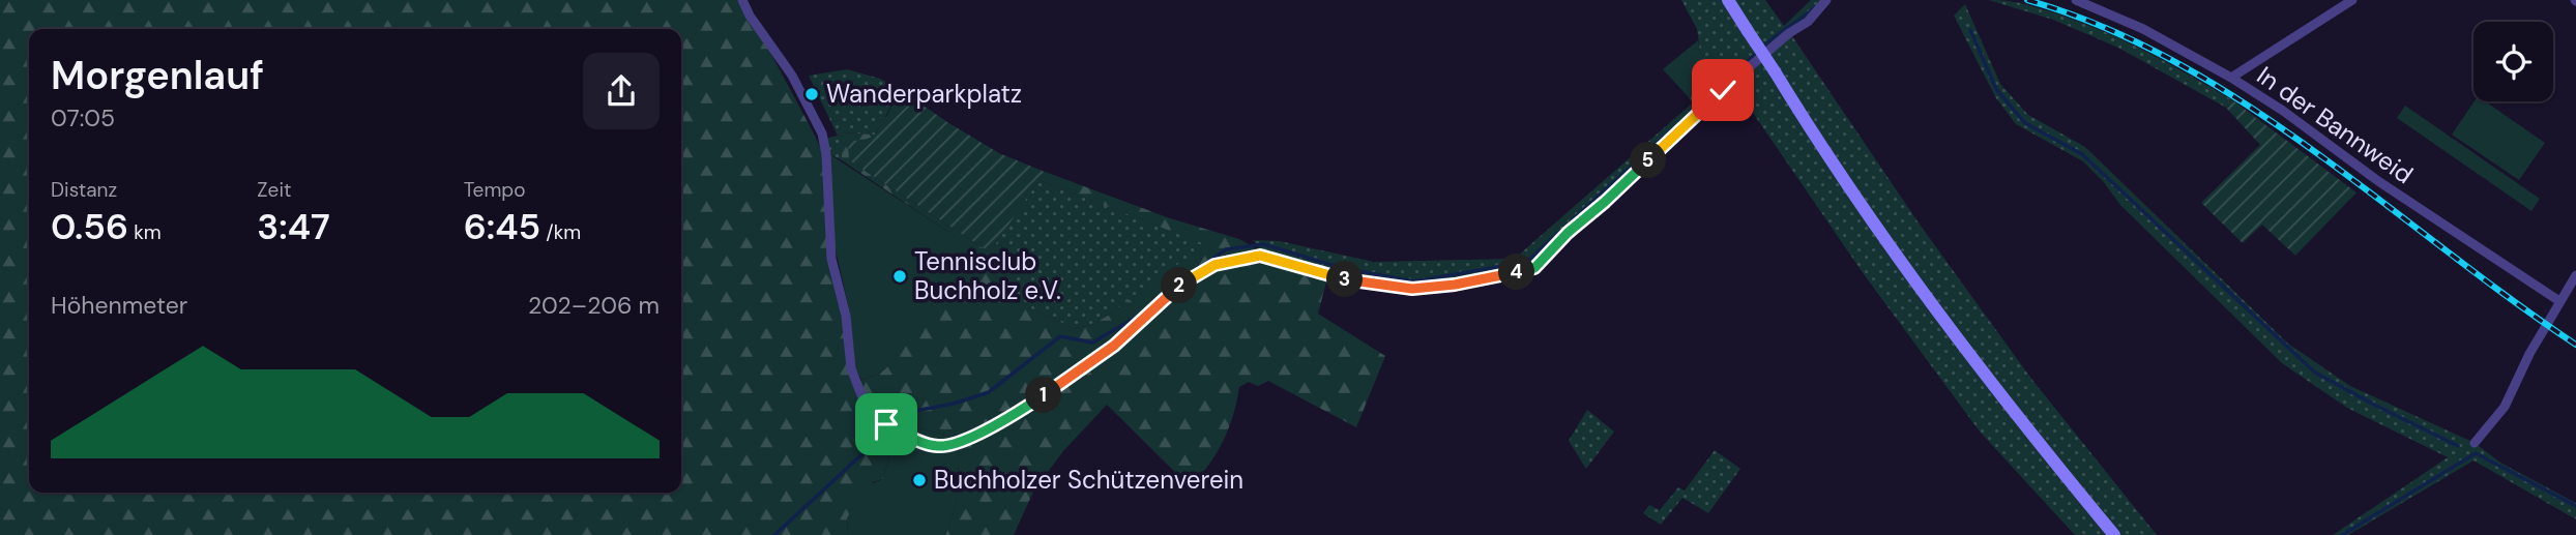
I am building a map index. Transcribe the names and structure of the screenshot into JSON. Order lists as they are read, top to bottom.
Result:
{
  "streets": {
    "street": ["In der Bannweid"]
  },
  "places": ["Wanderparkplatz", "Tennisclub Buchholz e.V.", "Buchholzer Schützenverein"],
  "page": {
    "heading": ["Morgenlauf", "07:05"],
    "pins": [
      "5",
      "4",
      "3",
      "2",
      "1"
    ],
    "stats": [
      ["Distanz", "0.56 km"],
      ["Zeit", "3:47"],
      ["Tempo", "6:45 /km"]
    ],
    "chart": ["Höhenmeter", "202–206 m"]
  }
}
